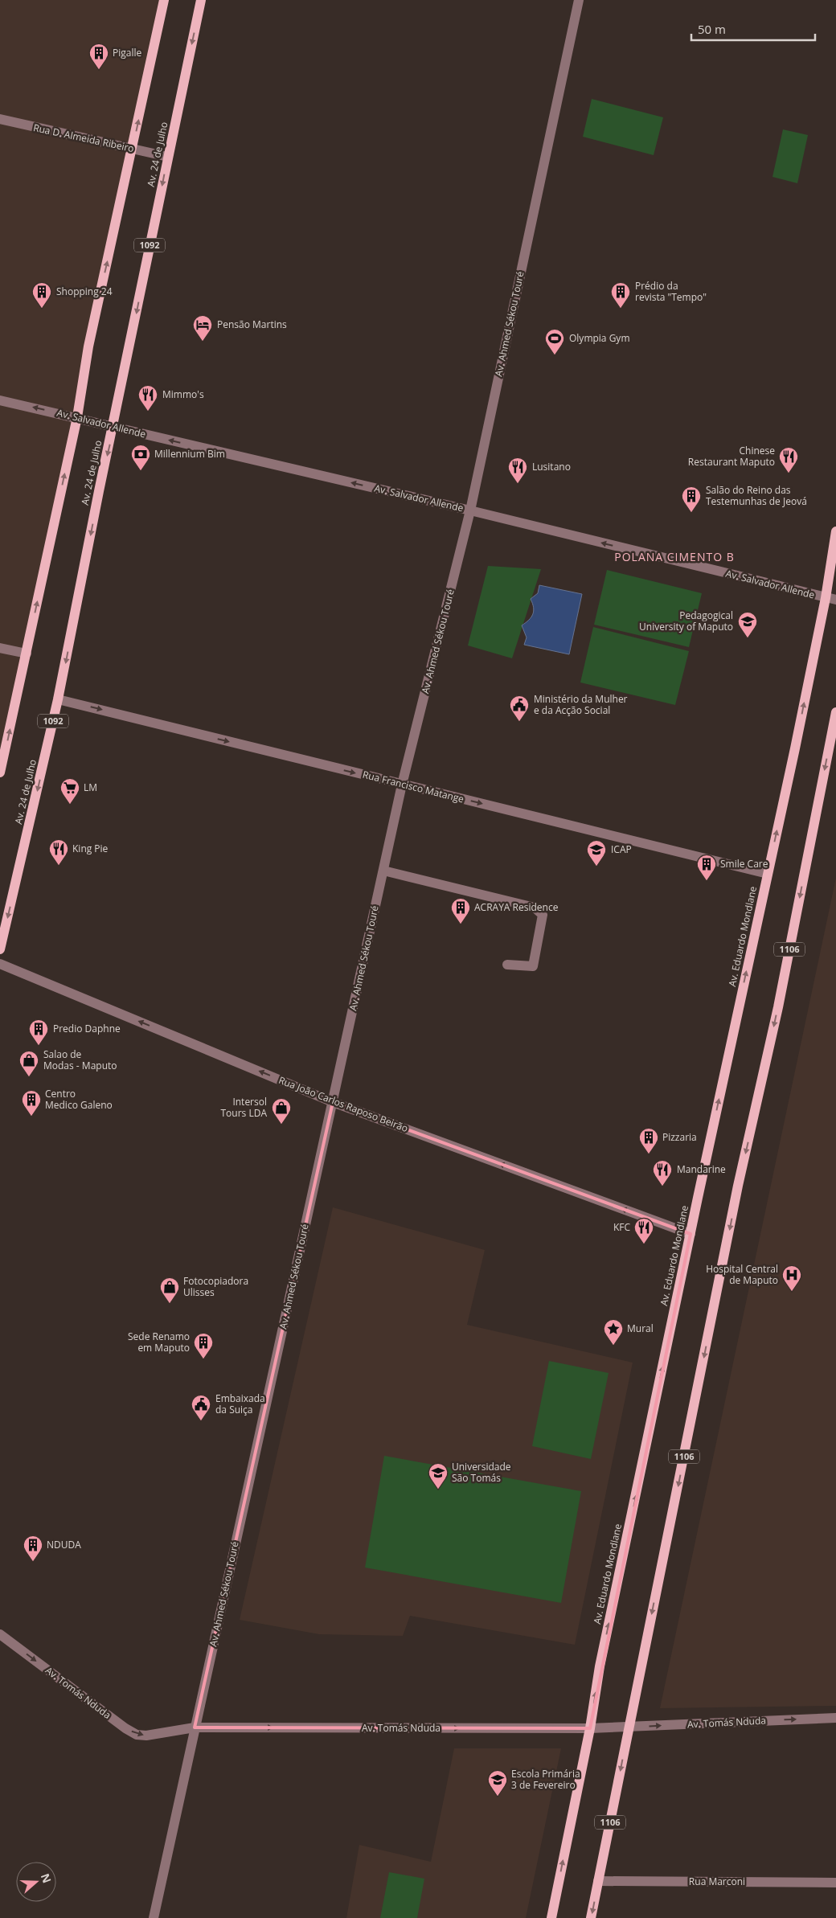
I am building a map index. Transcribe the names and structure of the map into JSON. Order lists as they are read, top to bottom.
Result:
{
  "streets": {
    "main road": [
      "Av. 24 de Julho",
      "1092",
      "Av. Eduardo Mondlane",
      "1106"
    ],
    "street": [
      "Rua D. Almeida Ribeiro",
      "Av. Ahmed Sékou Touré",
      "Av. Salvador Allende",
      "Rua Francisco Matange",
      "Rua João Carlos Raposo Beirão",
      "Av. Tomás Nduda",
      "Rua Marconi"
    ]
  },
  "crossings": [
    ["Rua D. Almeida Ribeiro", "Av. 24 de Julho"],
    ["Av. 24 de Julho", "Av. Salvador Allende"],
    ["Av. 24 de Julho", "Rua Francisco Matange"],
    ["Av. Ahmed Sékou Touré", "Av. Salvador Allende"],
    ["Av. Ahmed Sékou Touré", "Rua Francisco Matange"],
    ["Av. Ahmed Sékou Touré", "Rua João Carlos Raposo Beirão"],
    ["Av. Ahmed Sékou Touré", "Av. Tomás Nduda"],
    ["Av. Salvador Allende", "Av. Eduardo Mondlane"],
    ["Rua Francisco Matange", "Av. Eduardo Mondlane"],
    ["Av. Eduardo Mondlane", "Rua João Carlos Raposo Beirão"],
    ["Av. Eduardo Mondlane", "Av. Tomás Nduda"],
    ["1106", "Av. Tomás Nduda"],
    ["1106", "Rua Marconi"]
  ],
  "one_way": [
    "Av. Salvador Allende",
    "Rua Francisco Matange",
    "Rua João Carlos Raposo Beirão",
    "Av. Tomás Nduda"
  ],
  "districts": ["POLANA CIMENTO B"],
  "places": {
    "building": [
      "Pigalle",
      "Shopping 24",
      "Prédio da revista \"Tempo\"",
      "Salão do Reino das Testemunhas de Jeová",
      "Smile Care",
      "ACRAYA Residence",
      "Predio Daphne",
      "Centro Medico Galeno",
      "Pizzaria",
      "Sede Renamo em Maputo",
      "NDUDA"
    ],
    "hotel": ["Pensão Martins"],
    "sports": ["Olympia Gym"],
    "restaurant": [
      "Mimmo's",
      "Chinese Restaurant Maputo",
      "Lusitano",
      "King Pie",
      "Mandarine",
      "KFC"
    ],
    "bank": ["Millennium Bim"],
    "school or university": [
      "Pedagogical University of Maputo",
      "ICAP",
      "Universidade São Tomás",
      "Escola Primária 3 de Fevereiro"
    ],
    "public building": ["Ministério da Mulher e da Acção Social", "Embaixada da Suiça"],
    "supermarket": ["LM"],
    "shop": ["Salao de Modas - Maputo", "Intersol Tours LDA", "Fotocopiadora Ulisses"],
    "hospital": ["Hospital Central de Maputo"],
    "place": ["Mural"]
  },
  "scale_bar": "50 m",
  "north": "right"
}
